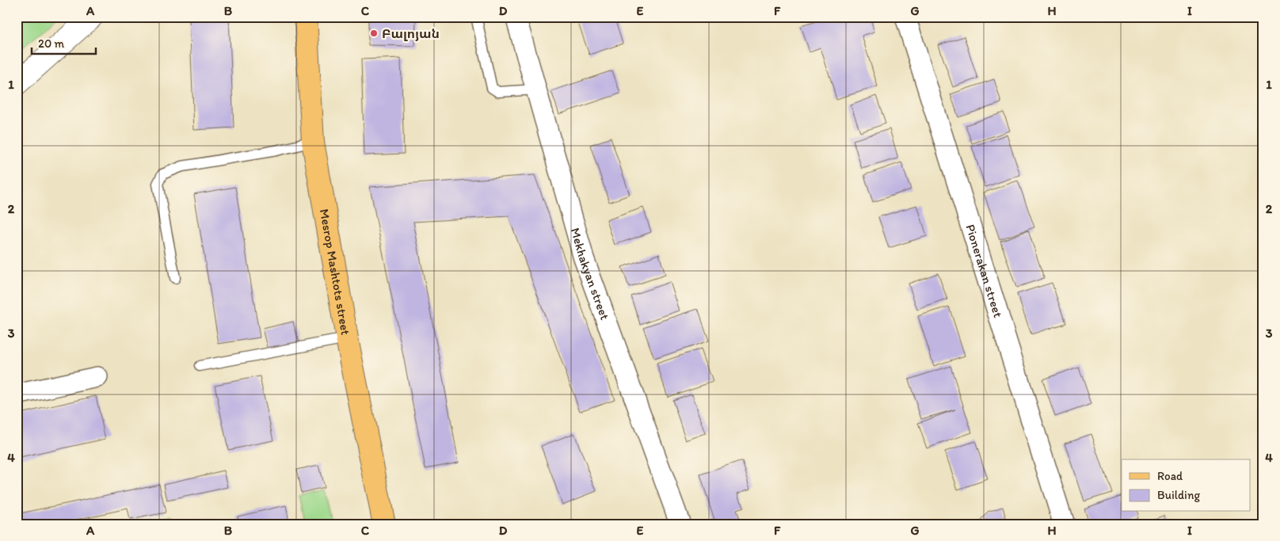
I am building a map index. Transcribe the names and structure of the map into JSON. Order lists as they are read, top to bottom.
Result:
{
  "streets": {
    "main road": ["Mesrop Mashtots street"],
    "street": ["Pionerakan street", "Mekhakyan street"]
  },
  "places": ["Բալոյան"],
  "legend": ["Road", "Building"],
  "scale_bar": "20 m",
  "grid": {
    "columns": [
      "A",
      "B",
      "C",
      "D",
      "E",
      "F",
      "G",
      "H",
      "I"
    ],
    "rows": [
      "1",
      "2",
      "3",
      "4"
    ]
  }
}
